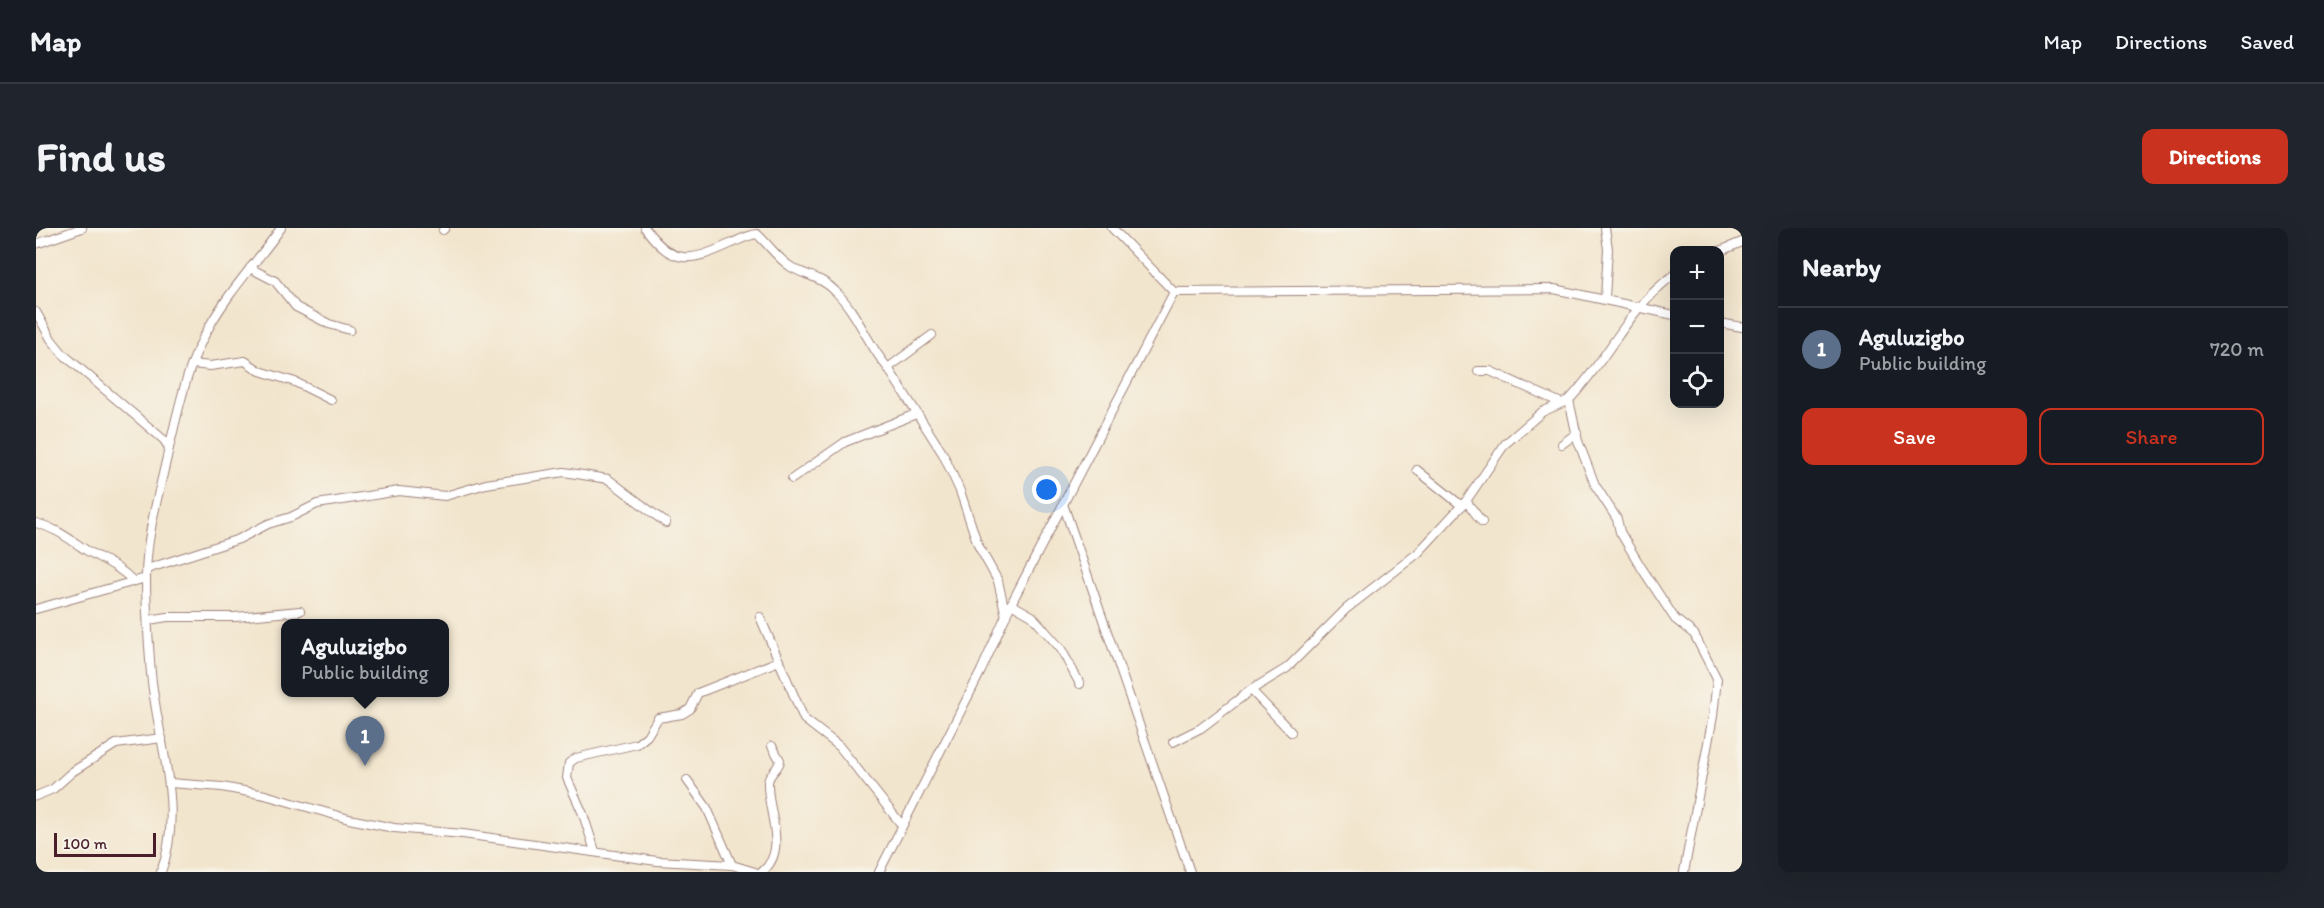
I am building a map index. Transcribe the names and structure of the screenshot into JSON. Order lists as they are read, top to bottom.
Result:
{
  "scale_bar": "100 m",
  "page": {
    "header": "Map",
    "nav": ["Map", "Directions", "Saved"],
    "buttons": [
      "Directions",
      ["Save", "Share"]
    ],
    "title": "Find us",
    "heading": "Nearby",
    "map_buttons": ["+", "−"],
    "list": [
      {
        "mark": "1",
        "name": "Aguluzigbo",
        "note": "Public building",
        "value": "720 m"
      }
    ],
    "popup": ["Aguluzigbo", "Public building"],
    "pins": "1",
    "scale": "100 m"
  }
}
